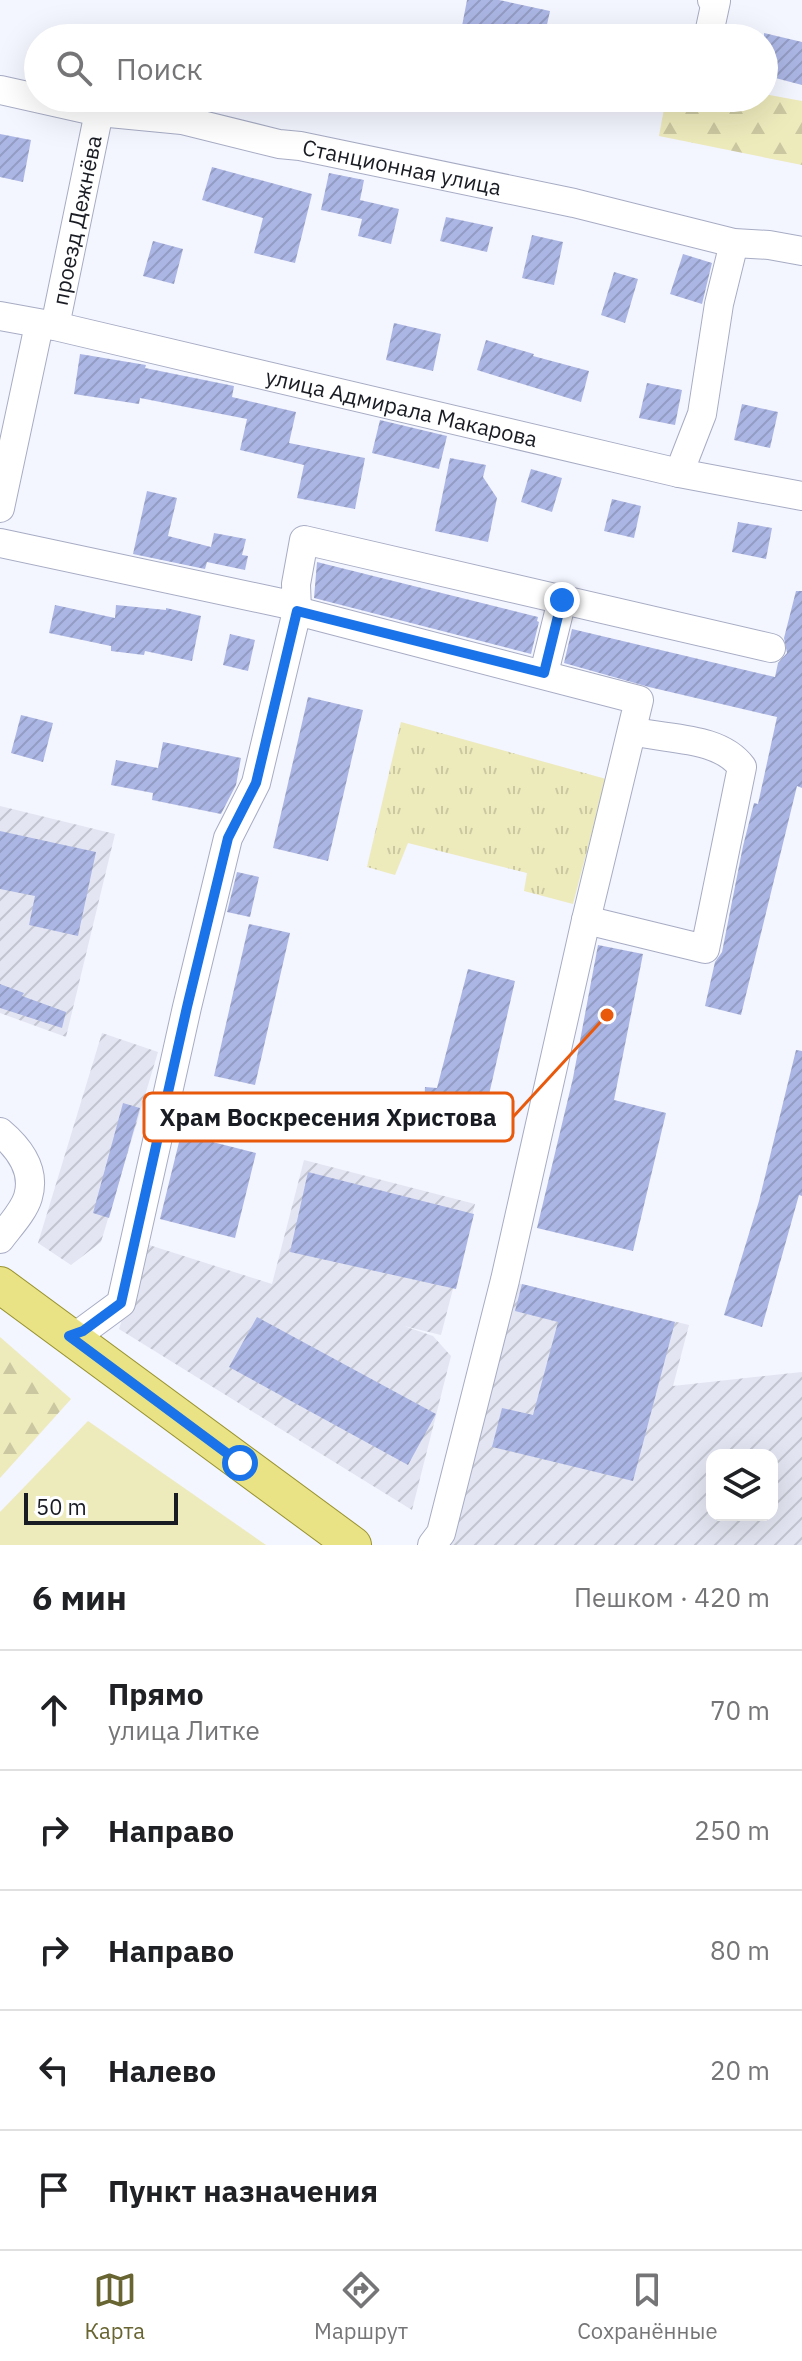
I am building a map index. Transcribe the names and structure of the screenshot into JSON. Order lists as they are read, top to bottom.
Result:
{
  "streets": {
    "street": ["Станционная улица", "проезд Дежнёва", "улица Адмирала Макарова"]
  },
  "crossings": [
    ["Станционная улица", "проезд Дежнёва"],
    ["проезд Дежнёва", "улица Адмирала Макарова"]
  ],
  "places": ["Храм Воскресения Христова"],
  "scale_bar": "50 m",
  "page": {
    "search": "Поиск",
    "scale": "50 m",
    "heading": ["6 мин", "Пешком · 420 m"],
    "list": [
      ["Прямо", "улица Литке", "70 m"],
      ["Направо", "250 m"],
      ["Направо", "80 m"],
      ["Налево", "20 m"],
      "Пункт назначения"
    ],
    "nav": ["Карта", "Маршрут", "Сохранённые"]
  }
}
